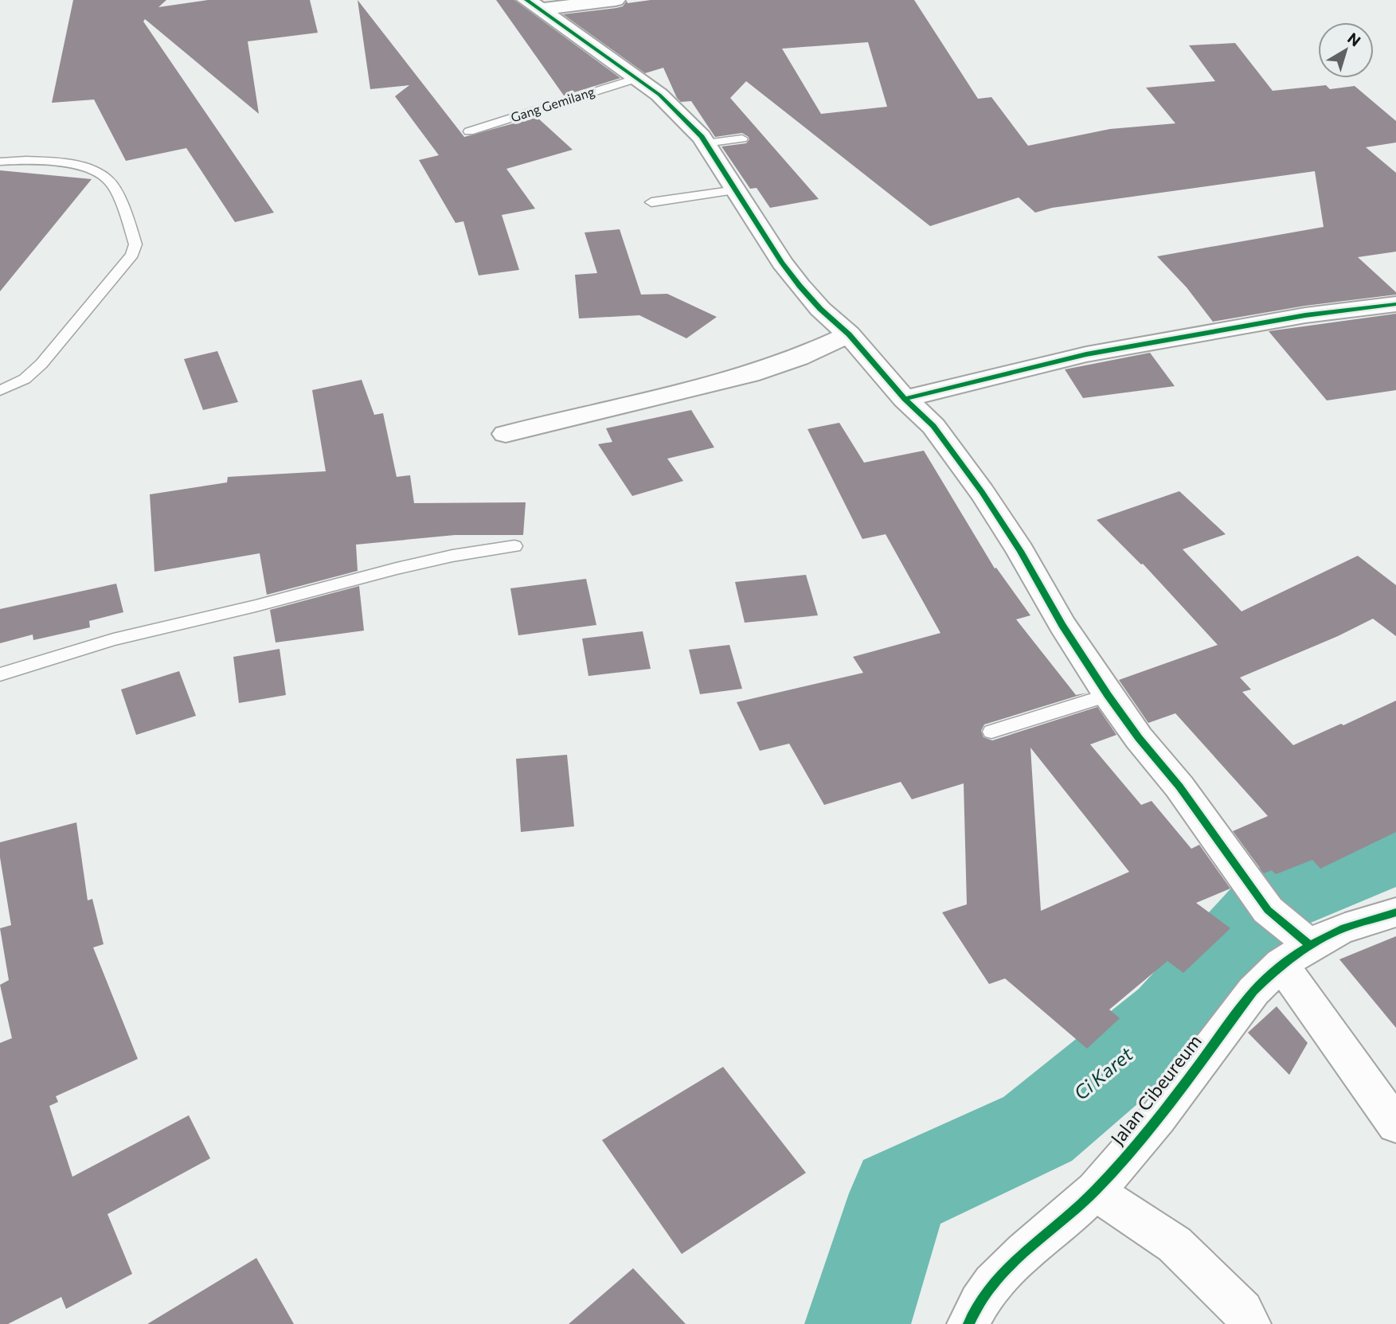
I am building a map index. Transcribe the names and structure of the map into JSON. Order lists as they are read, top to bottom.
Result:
{
  "streets": {
    "street": ["Jalan Cibeureum"],
    "lane": ["Gang Gemilang"]
  },
  "water": ["Ci Karet"],
  "north": "top right"
}
